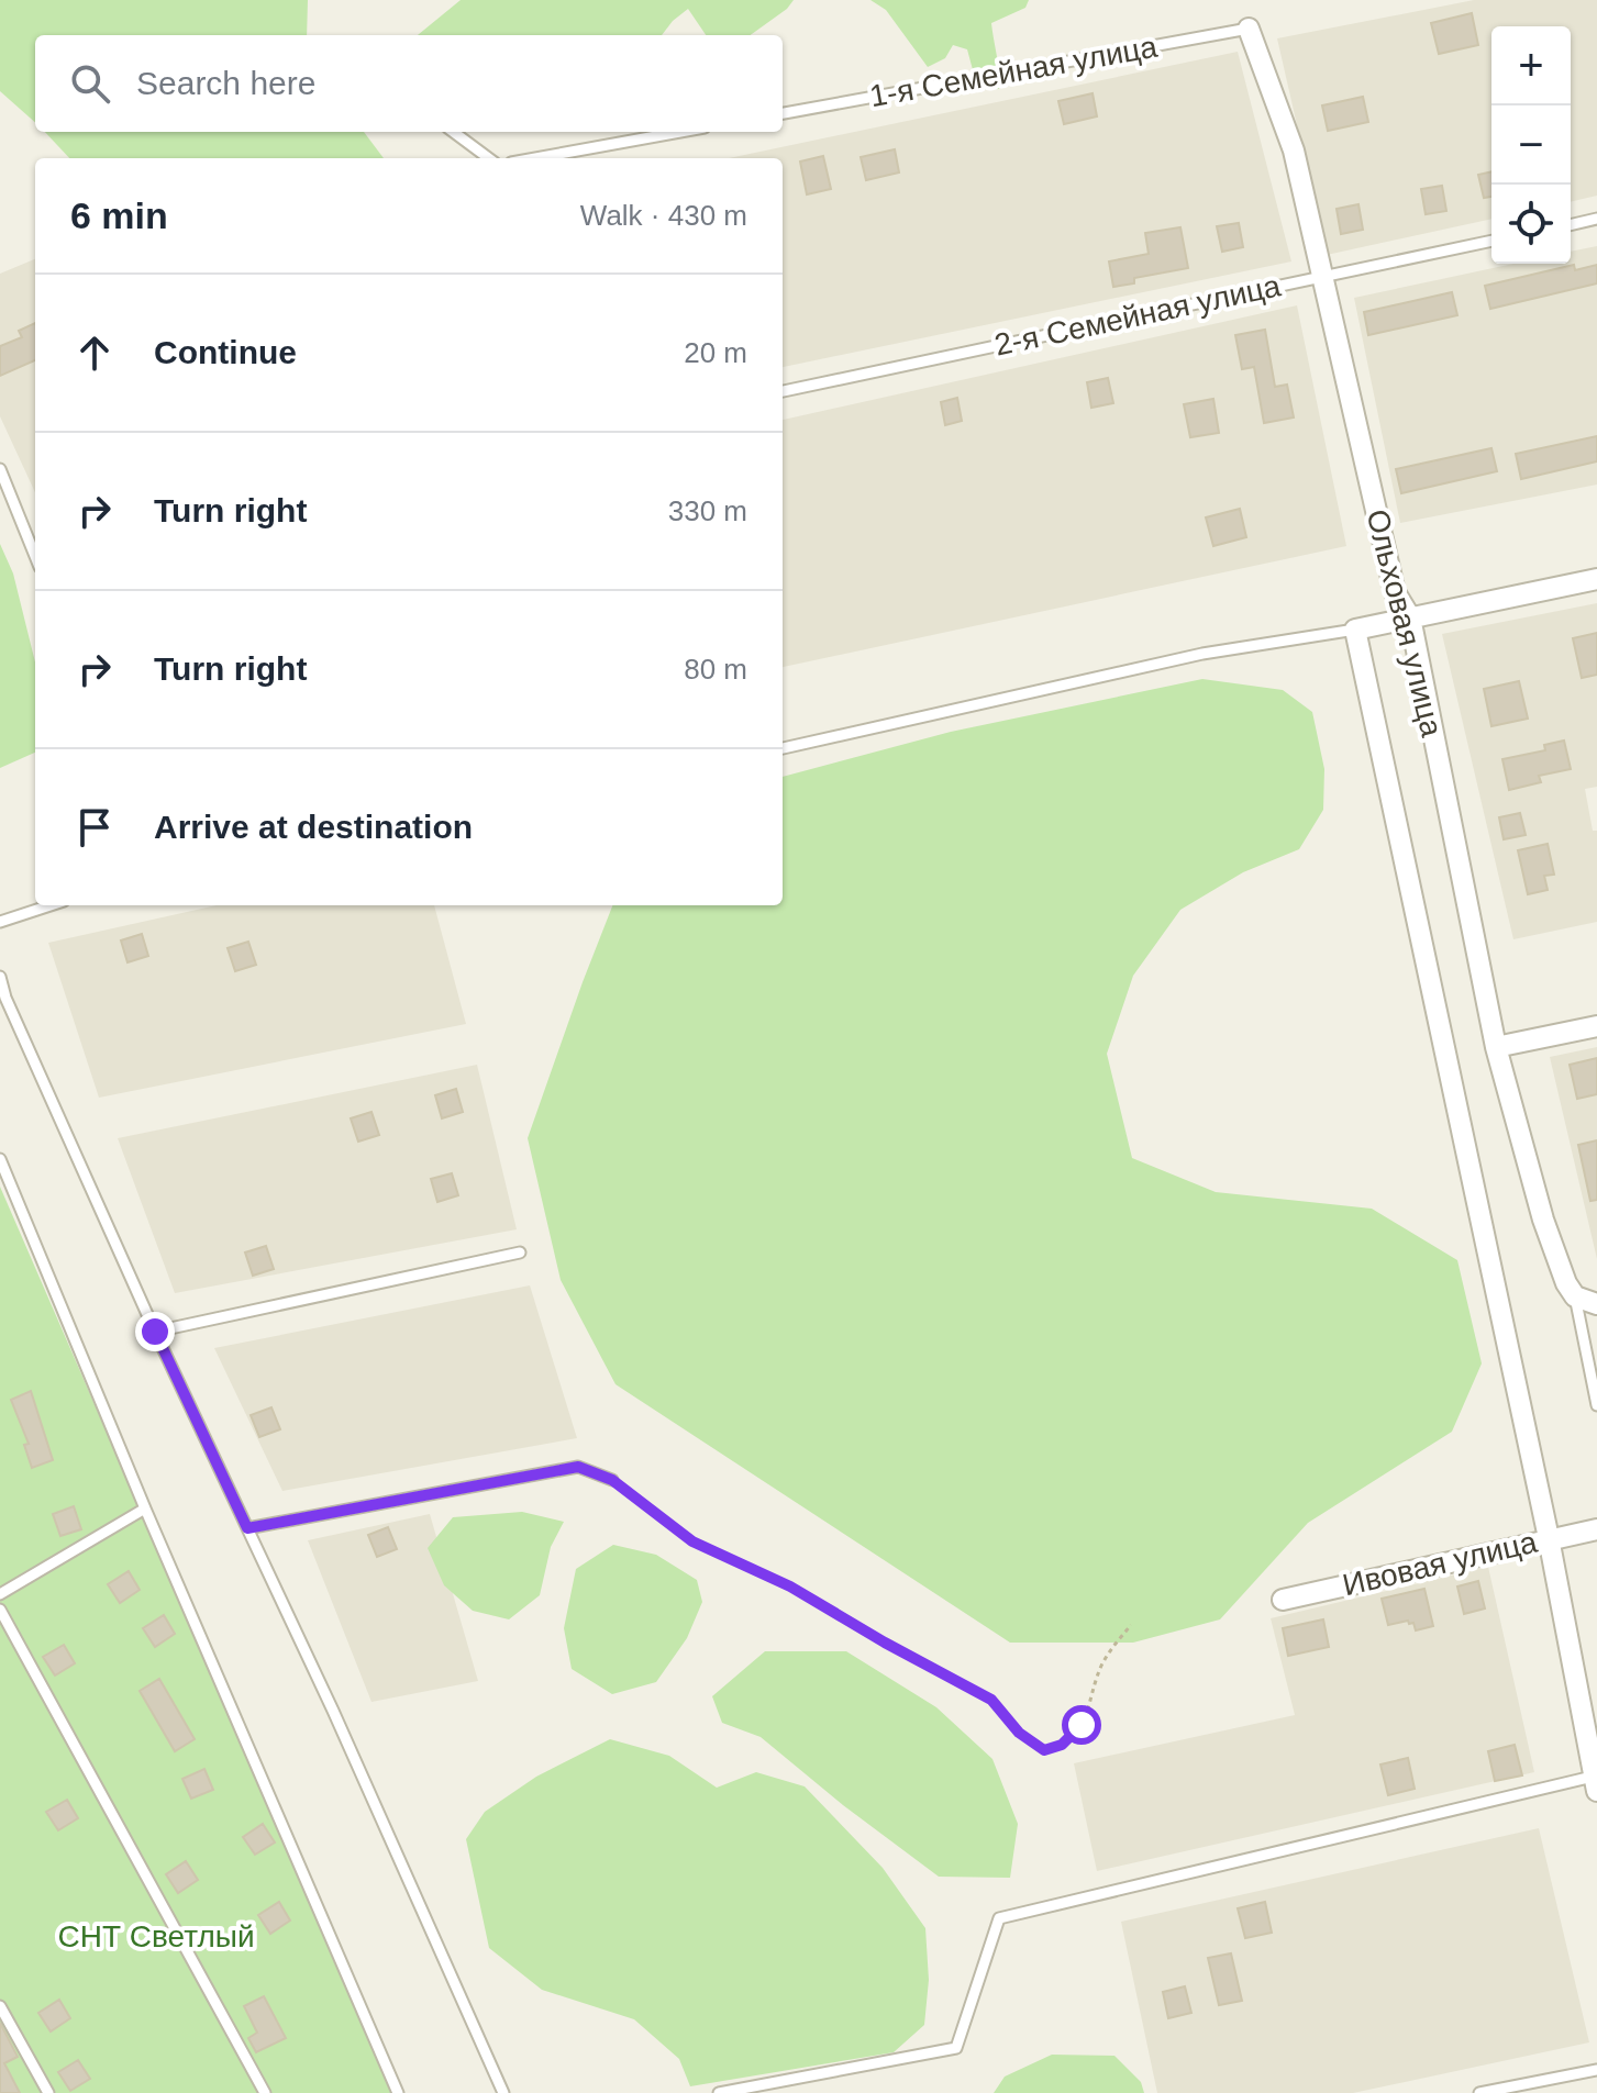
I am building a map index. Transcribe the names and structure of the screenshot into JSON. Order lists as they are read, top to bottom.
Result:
{
  "streets": {
    "street": ["Ольховая улица", "Ивовая улица"],
    "lane": ["1-я Семейная улица", "2-я Семейная улица"]
  },
  "crossings": [
    ["1-я Семейная улица", "Ольховая улица"],
    ["2-я Семейная улица", "Ольховая улица"]
  ],
  "parks": ["СНТ Светлый"],
  "page": {
    "map_buttons": ["+", "−"],
    "search": "Search here",
    "heading": ["6 min", "Walk · 430 m"],
    "list": [
      ["Continue", "20 m"],
      ["Turn right", "330 m"],
      ["Turn right", "80 m"],
      "Arrive at destination"
    ]
  }
}
